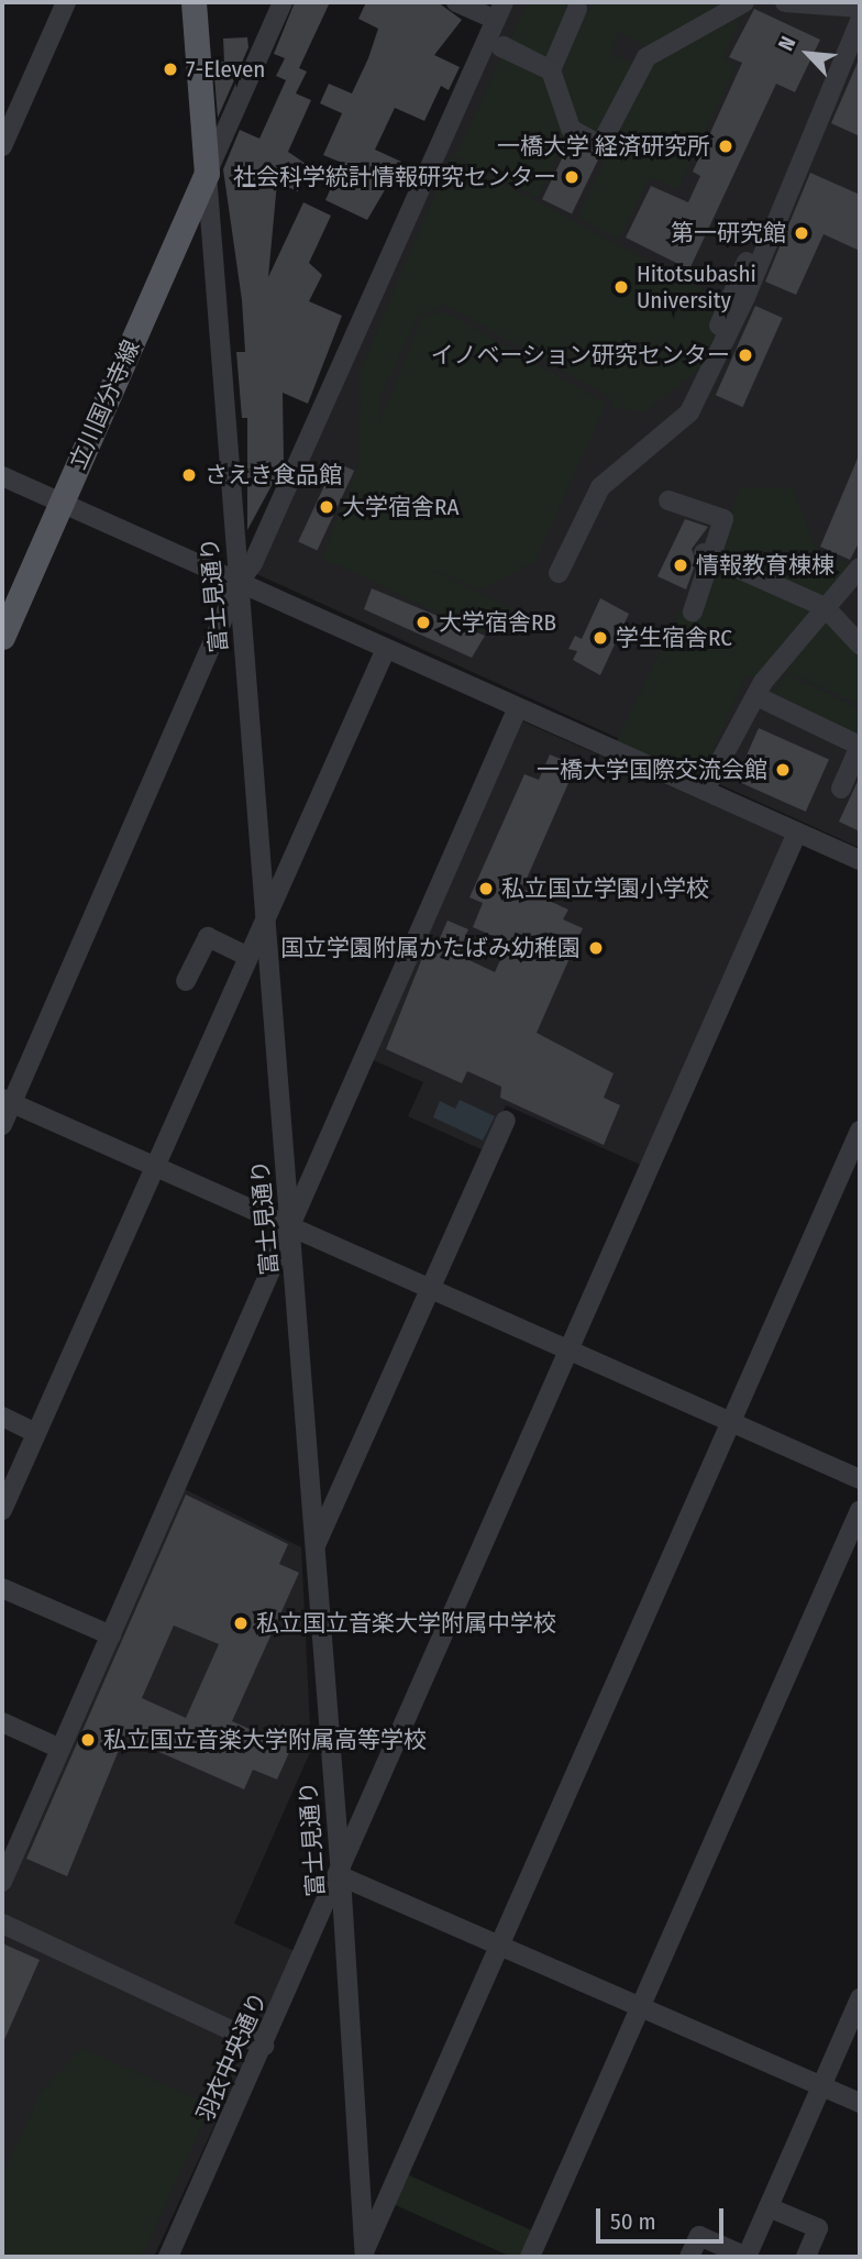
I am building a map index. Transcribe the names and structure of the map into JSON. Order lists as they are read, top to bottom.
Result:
{
  "streets": {
    "main road": ["立川国分寺線"],
    "street": ["富士見通り", "羽衣中央通り"]
  },
  "crossings": [
    ["立川国分寺線", "富士見通り"],
    ["富士見通り", "羽衣中央通り"]
  ],
  "places": [
    "7-Eleven",
    "一橋大学 経済研究所",
    "社会科学統計情報研究センター",
    "第一研究館",
    "Hitotsubashi University",
    "イノベーション研究センター",
    "さえき食品館",
    "大学宿舎RA",
    "情報教育棟棟",
    "大学宿舎RB",
    "学生宿舎RC",
    "一橋大学国際交流会館",
    "私立国立学園小学校",
    "国立学園附属かたばみ幼稚園",
    "私立国立音楽大学附属中学校",
    "私立国立音楽大学附属高等学校"
  ],
  "scale_bar": "50 m",
  "north": "top left"
}
